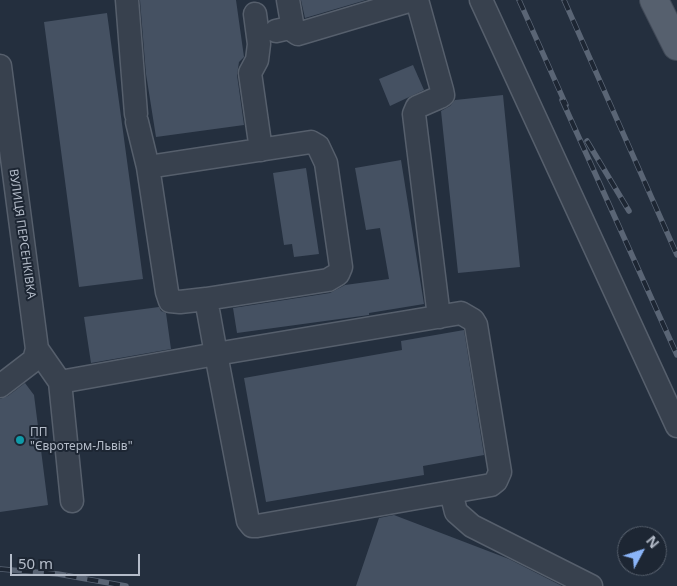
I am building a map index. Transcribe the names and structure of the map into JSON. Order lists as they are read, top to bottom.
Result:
{
  "streets": {
    "lane": ["ВУЛИЦЯ ПЕРСЕНКІВКА"]
  },
  "places": ["ПП \"Євротерм-Львів\""],
  "scale_bar": "50 m",
  "north": "top right"
}
